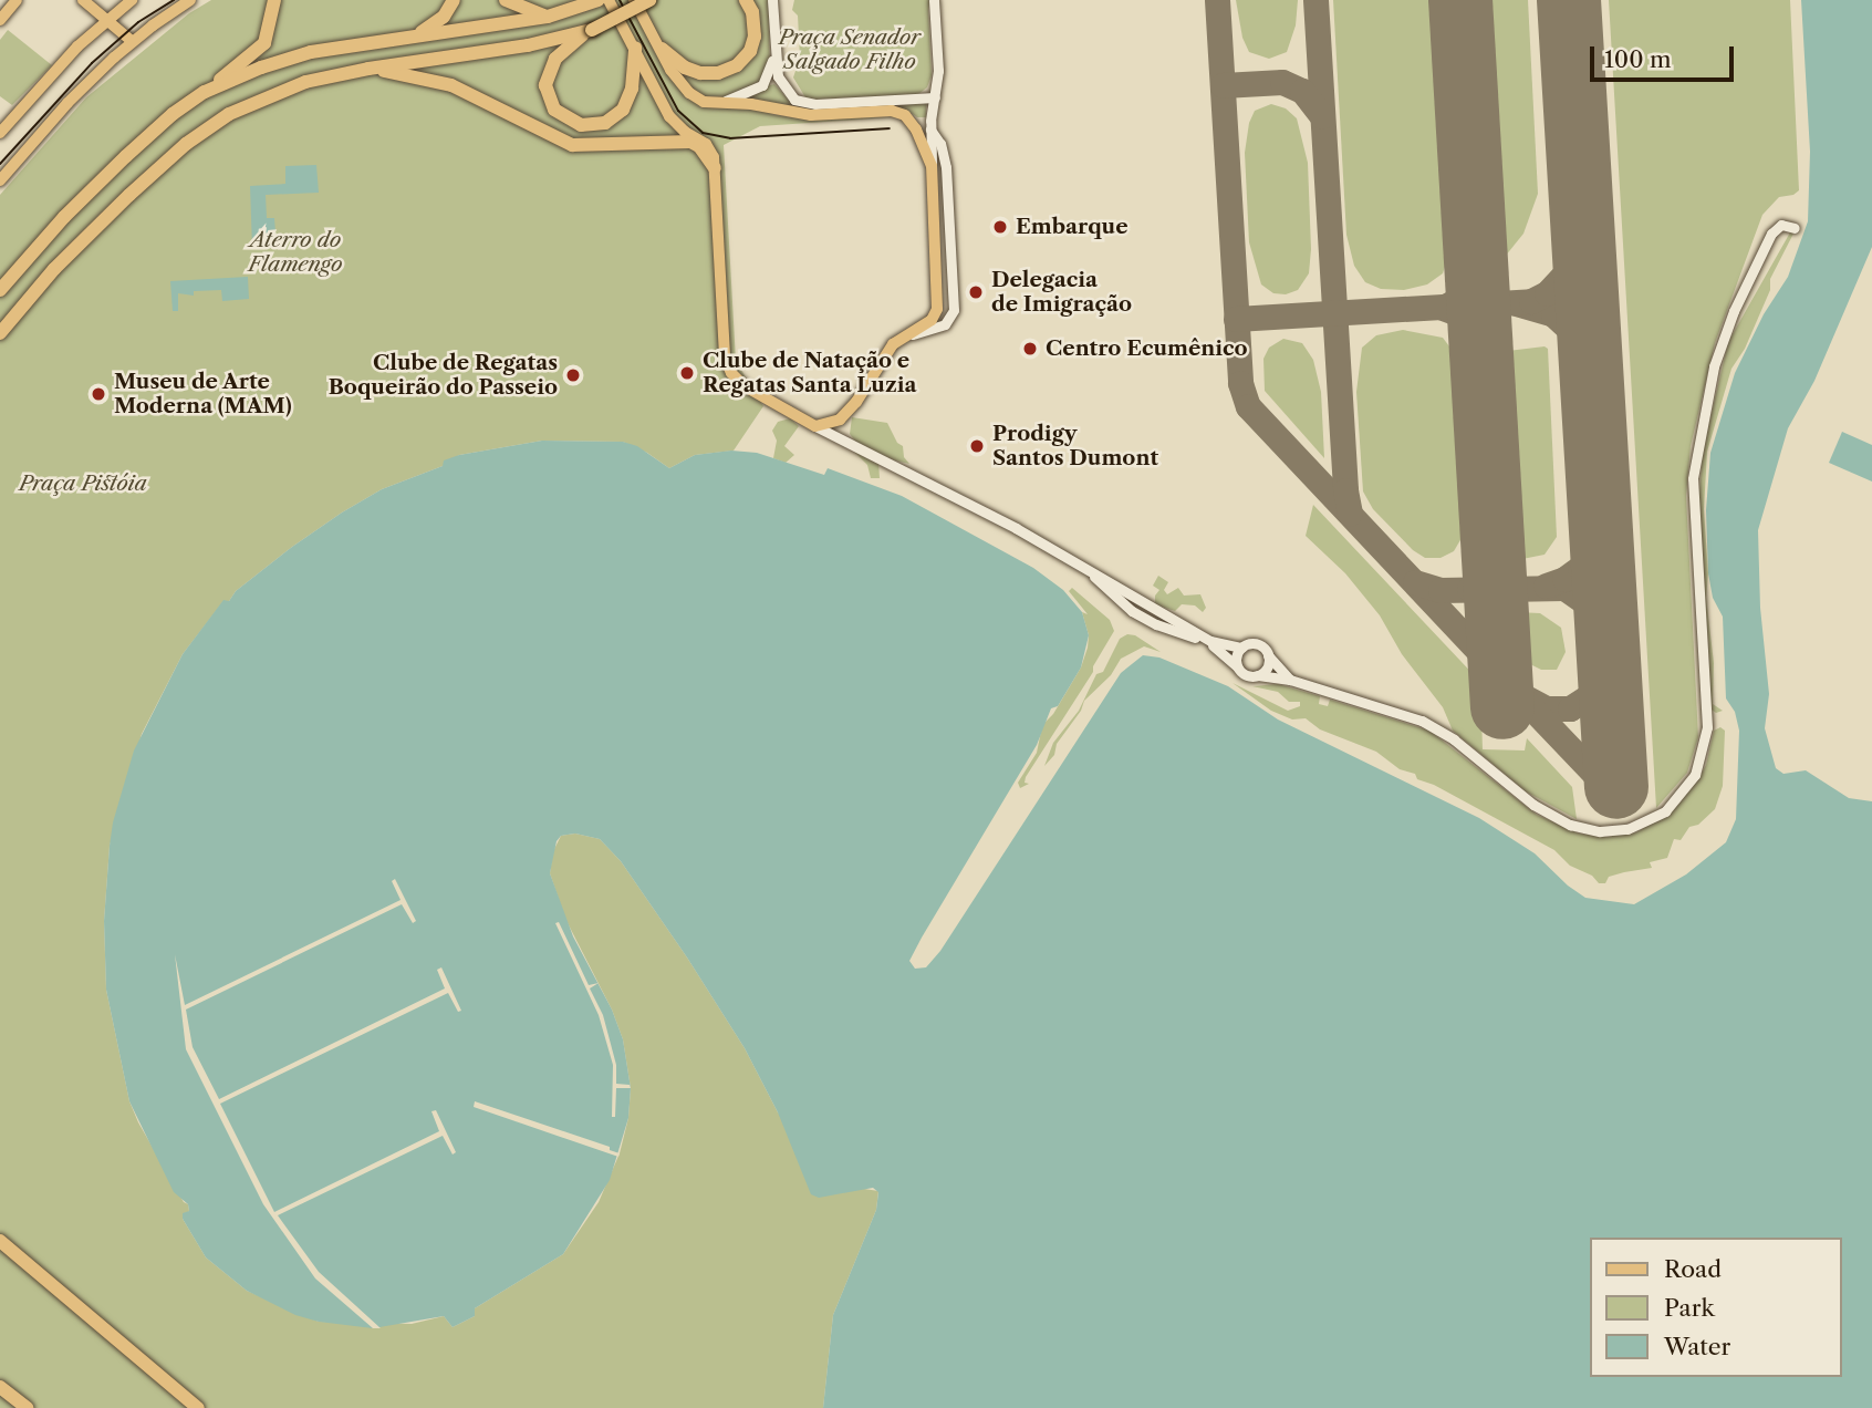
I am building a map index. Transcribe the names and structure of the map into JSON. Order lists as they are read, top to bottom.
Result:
{
  "parks": ["Praça Senador Salgado Filho", "Aterro do Flamengo", "Praça Pistóia"],
  "places": [
    "Embarque",
    "Delegacia de Imigração",
    "Centro Ecumênico",
    "Clube de Natação e Regatas Santa Luzia",
    "Clube de Regatas Boqueirão do Passeio",
    "Museu de Arte Moderna (MAM)",
    "Prodigy Santos Dumont"
  ],
  "legend": ["Road", "Park", "Water"],
  "scale_bar": "100 m"
}
